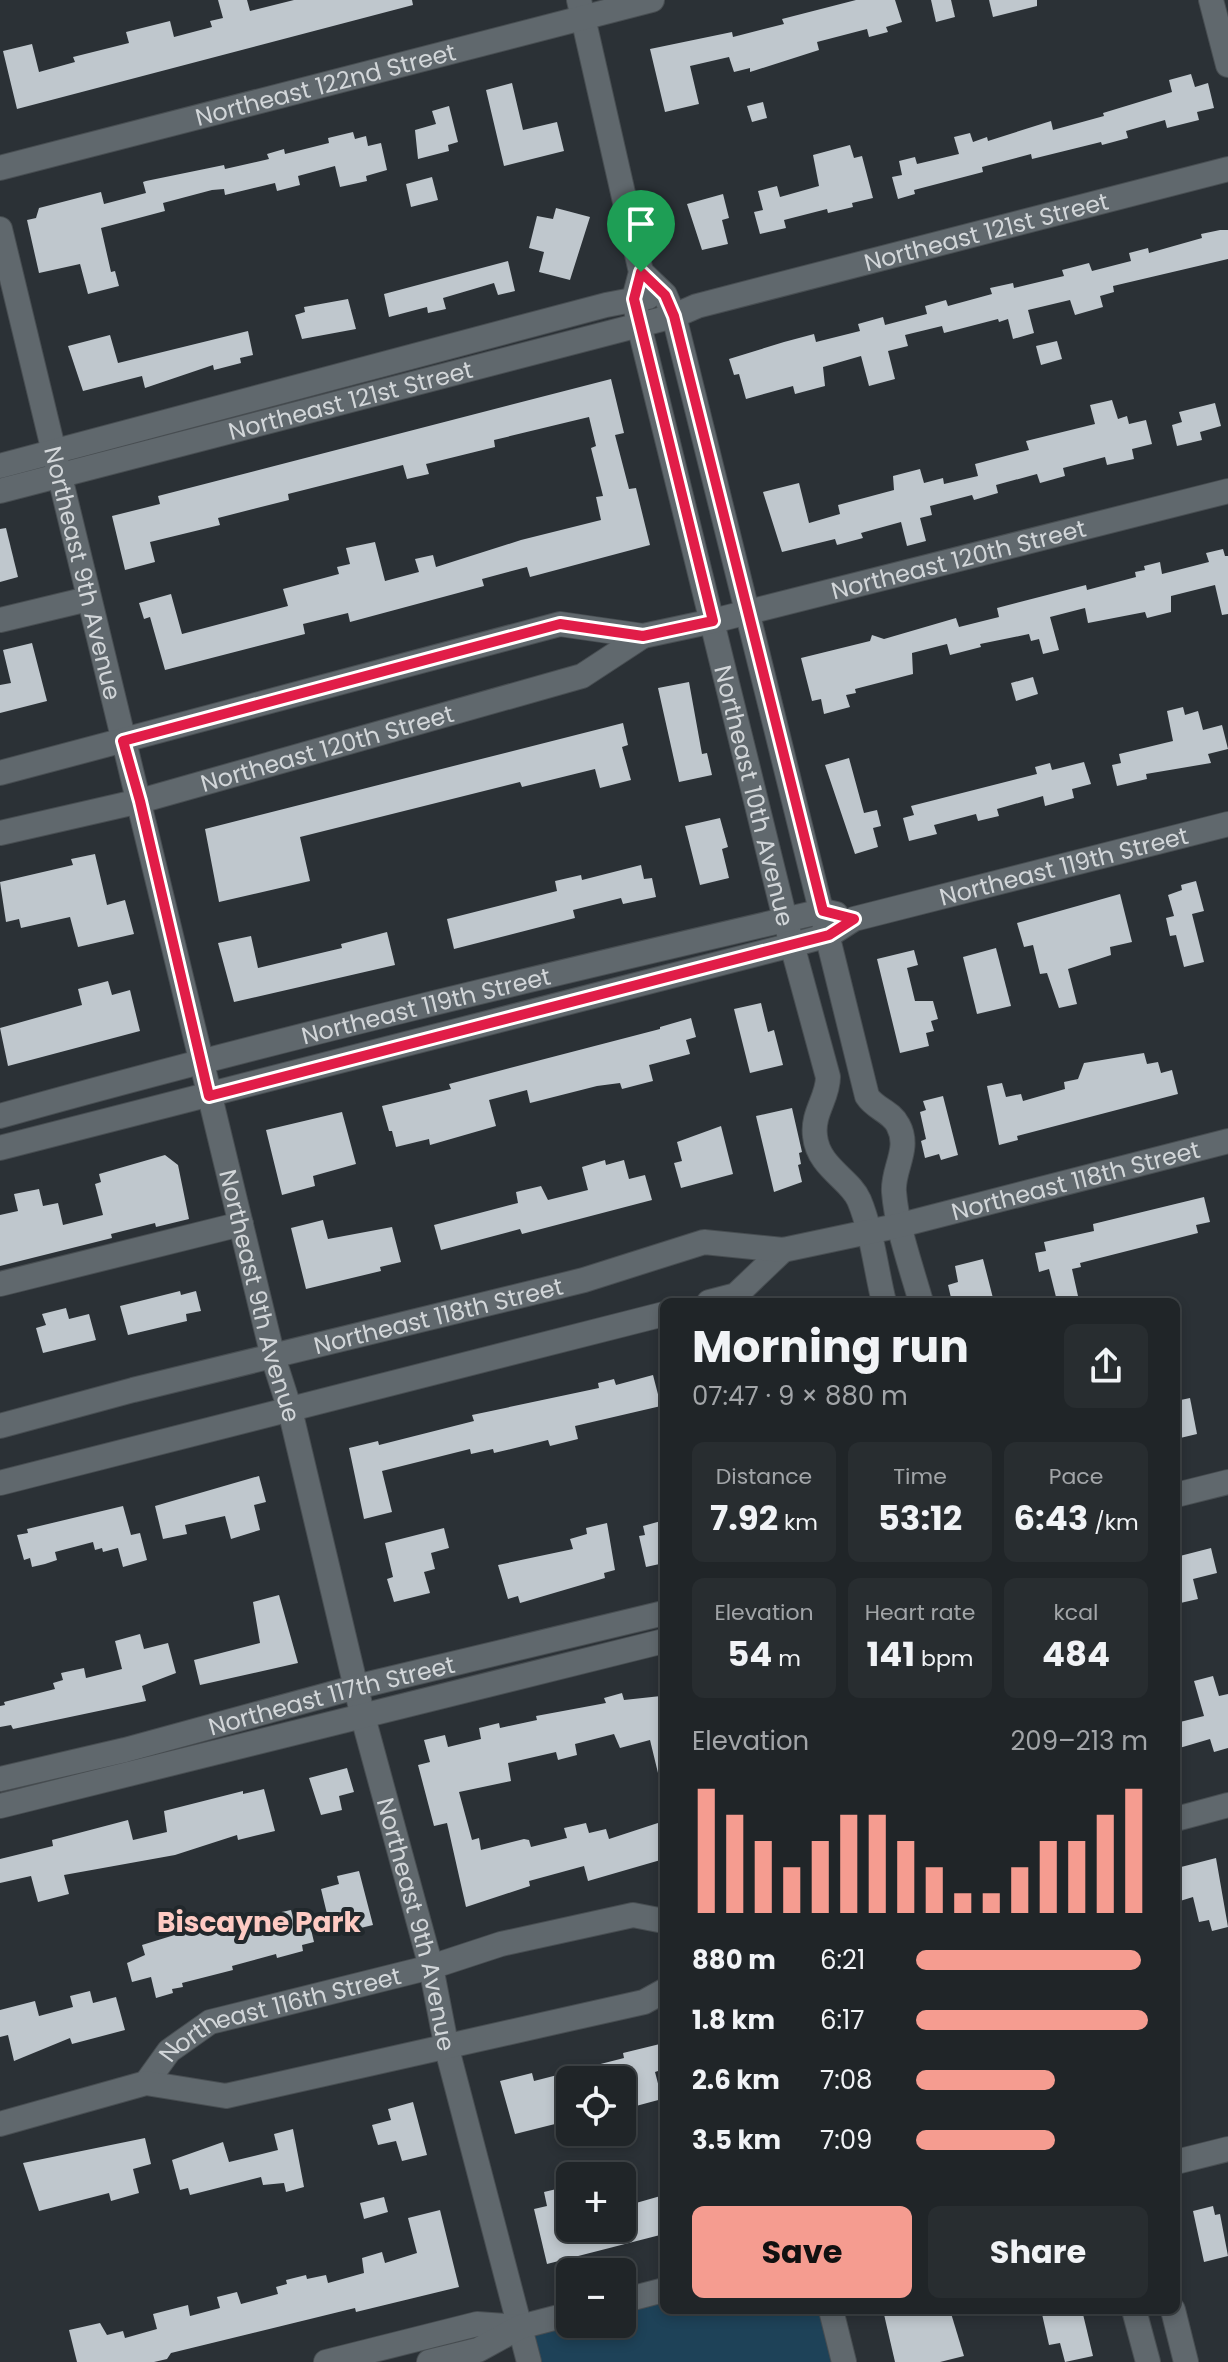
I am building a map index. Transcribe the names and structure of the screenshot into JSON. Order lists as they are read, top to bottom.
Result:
{
  "streets": {
    "street": [
      "Northeast 122nd Street",
      "Northeast 121st Street",
      "Northeast 120th Street",
      "Northeast 9th Avenue",
      "Northeast 10th Avenue",
      "Northeast 119th Street",
      "Northeast 118th Street",
      "Northeast 117th Street",
      "Northeast 116th Street"
    ]
  },
  "crossings": [
    ["Northeast 122nd Street", "Northeast 10th Avenue"],
    ["Northeast 121st Street", "Northeast 9th Avenue"],
    ["Northeast 121st Street", "Northeast 10th Avenue"],
    ["Northeast 120th Street", "Northeast 9th Avenue"],
    ["Northeast 120th Street", "Northeast 10th Avenue"],
    ["Northeast 9th Avenue", "Northeast 119th Street"],
    ["Northeast 9th Avenue", "Northeast 118th Street"],
    ["Northeast 9th Avenue", "Northeast 117th Street"],
    ["Northeast 9th Avenue", "Northeast 116th Street"],
    ["Northeast 10th Avenue", "Northeast 119th Street"],
    ["Northeast 10th Avenue", "Northeast 118th Street"]
  ],
  "districts": ["Biscayne Park"],
  "page": {
    "heading": ["Morning run", "07:47 · 9 × 880 m"],
    "stats": [
      ["Distance", "7.92 km"],
      ["Time", "53:12"],
      ["Pace", "6:43 /km"],
      ["Elevation", "54 m"],
      ["Heart rate", "141 bpm"],
      ["kcal", "484"]
    ],
    "chart": ["Elevation", "209–213 m"],
    "list": [
      {
        "name": "880 m",
        "note": "6:21"
      },
      {
        "name": "1.8 km",
        "note": "6:17"
      },
      {
        "name": "2.6 km",
        "note": "7:08"
      },
      {
        "name": "3.5 km",
        "note": "7:09"
      }
    ],
    "map_buttons": ["+", "−"],
    "buttons": ["Save", "Share"]
  }
}
